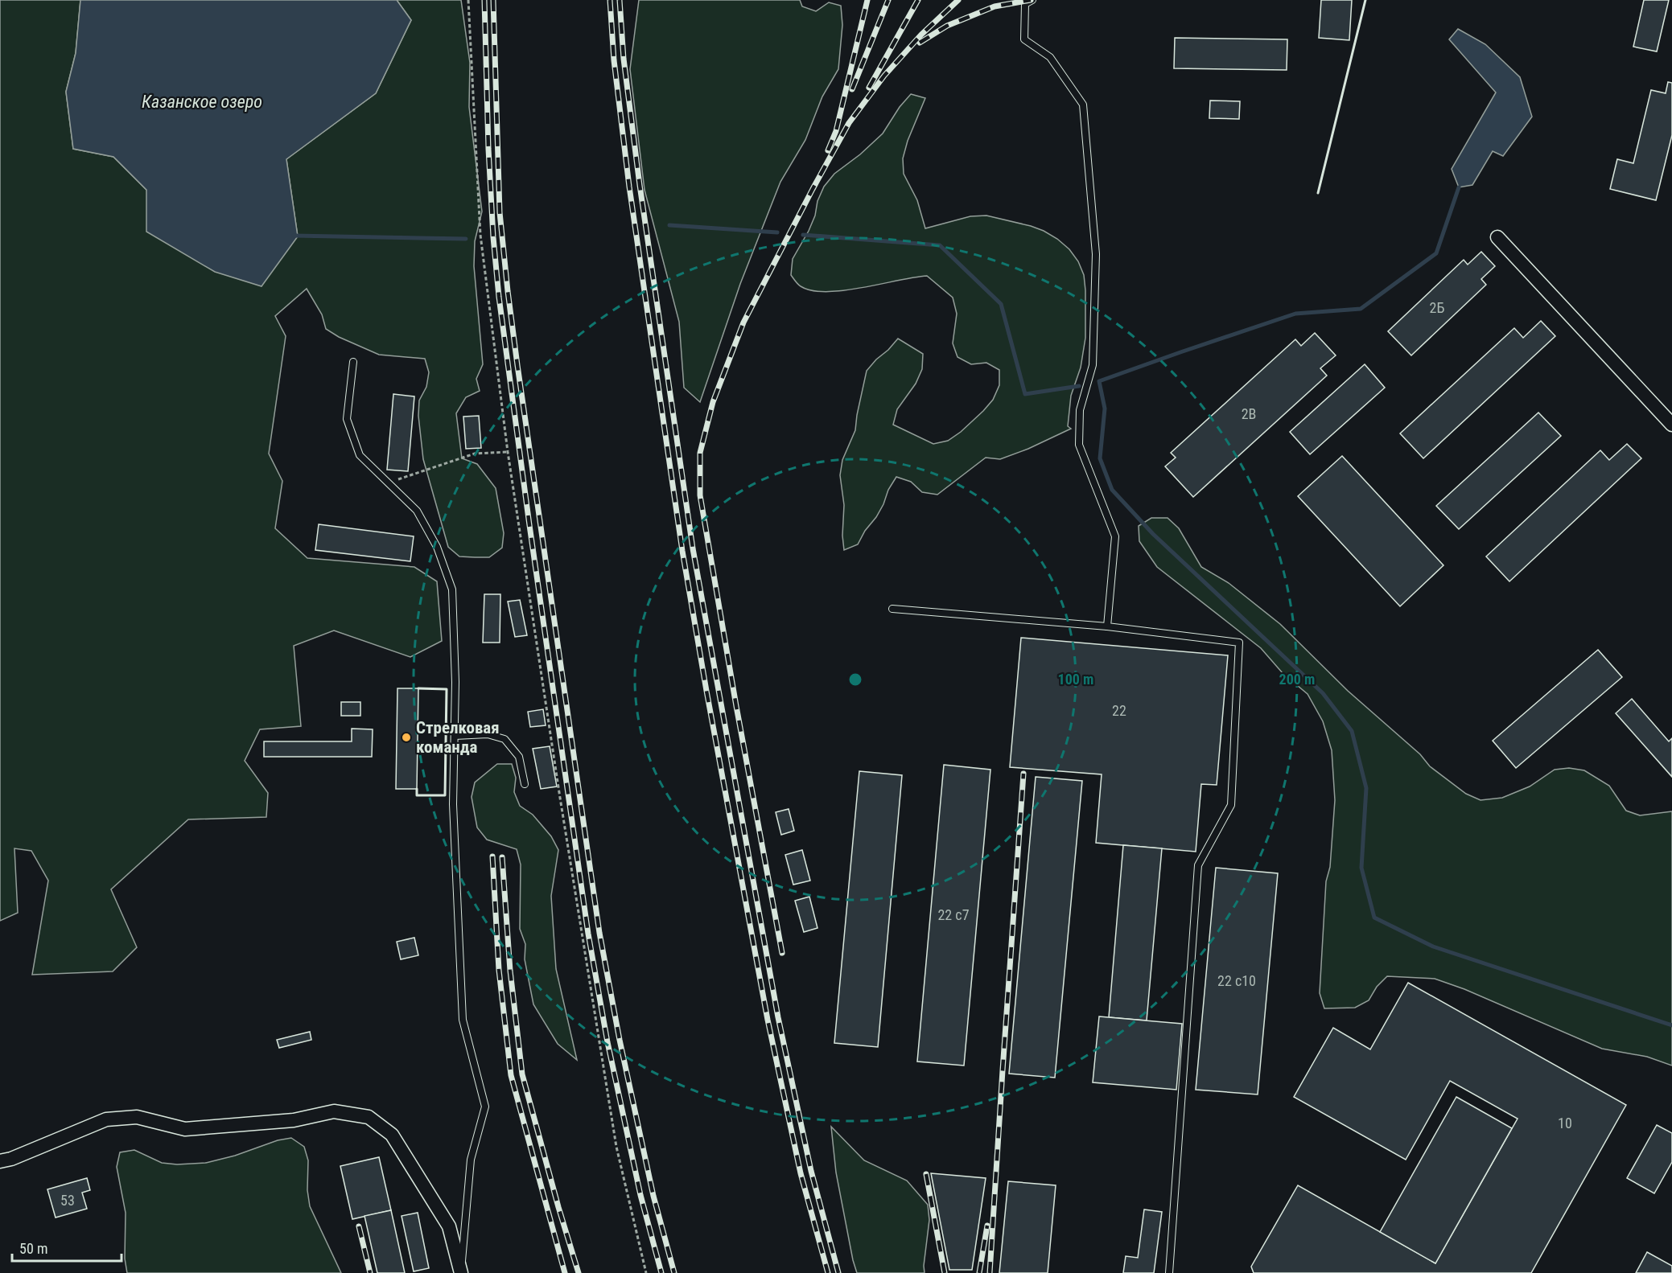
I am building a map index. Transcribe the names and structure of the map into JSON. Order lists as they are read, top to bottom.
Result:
{
  "water": ["Казанское озеро"],
  "places": ["Стрелковая команда"],
  "house_numbers": [
    "2Б",
    "2В",
    "22",
    "22 с7",
    "22 с10",
    "10",
    "53"
  ],
  "scale_bar": "50 m",
  "rings": ["100 m", "200 m"]
}
